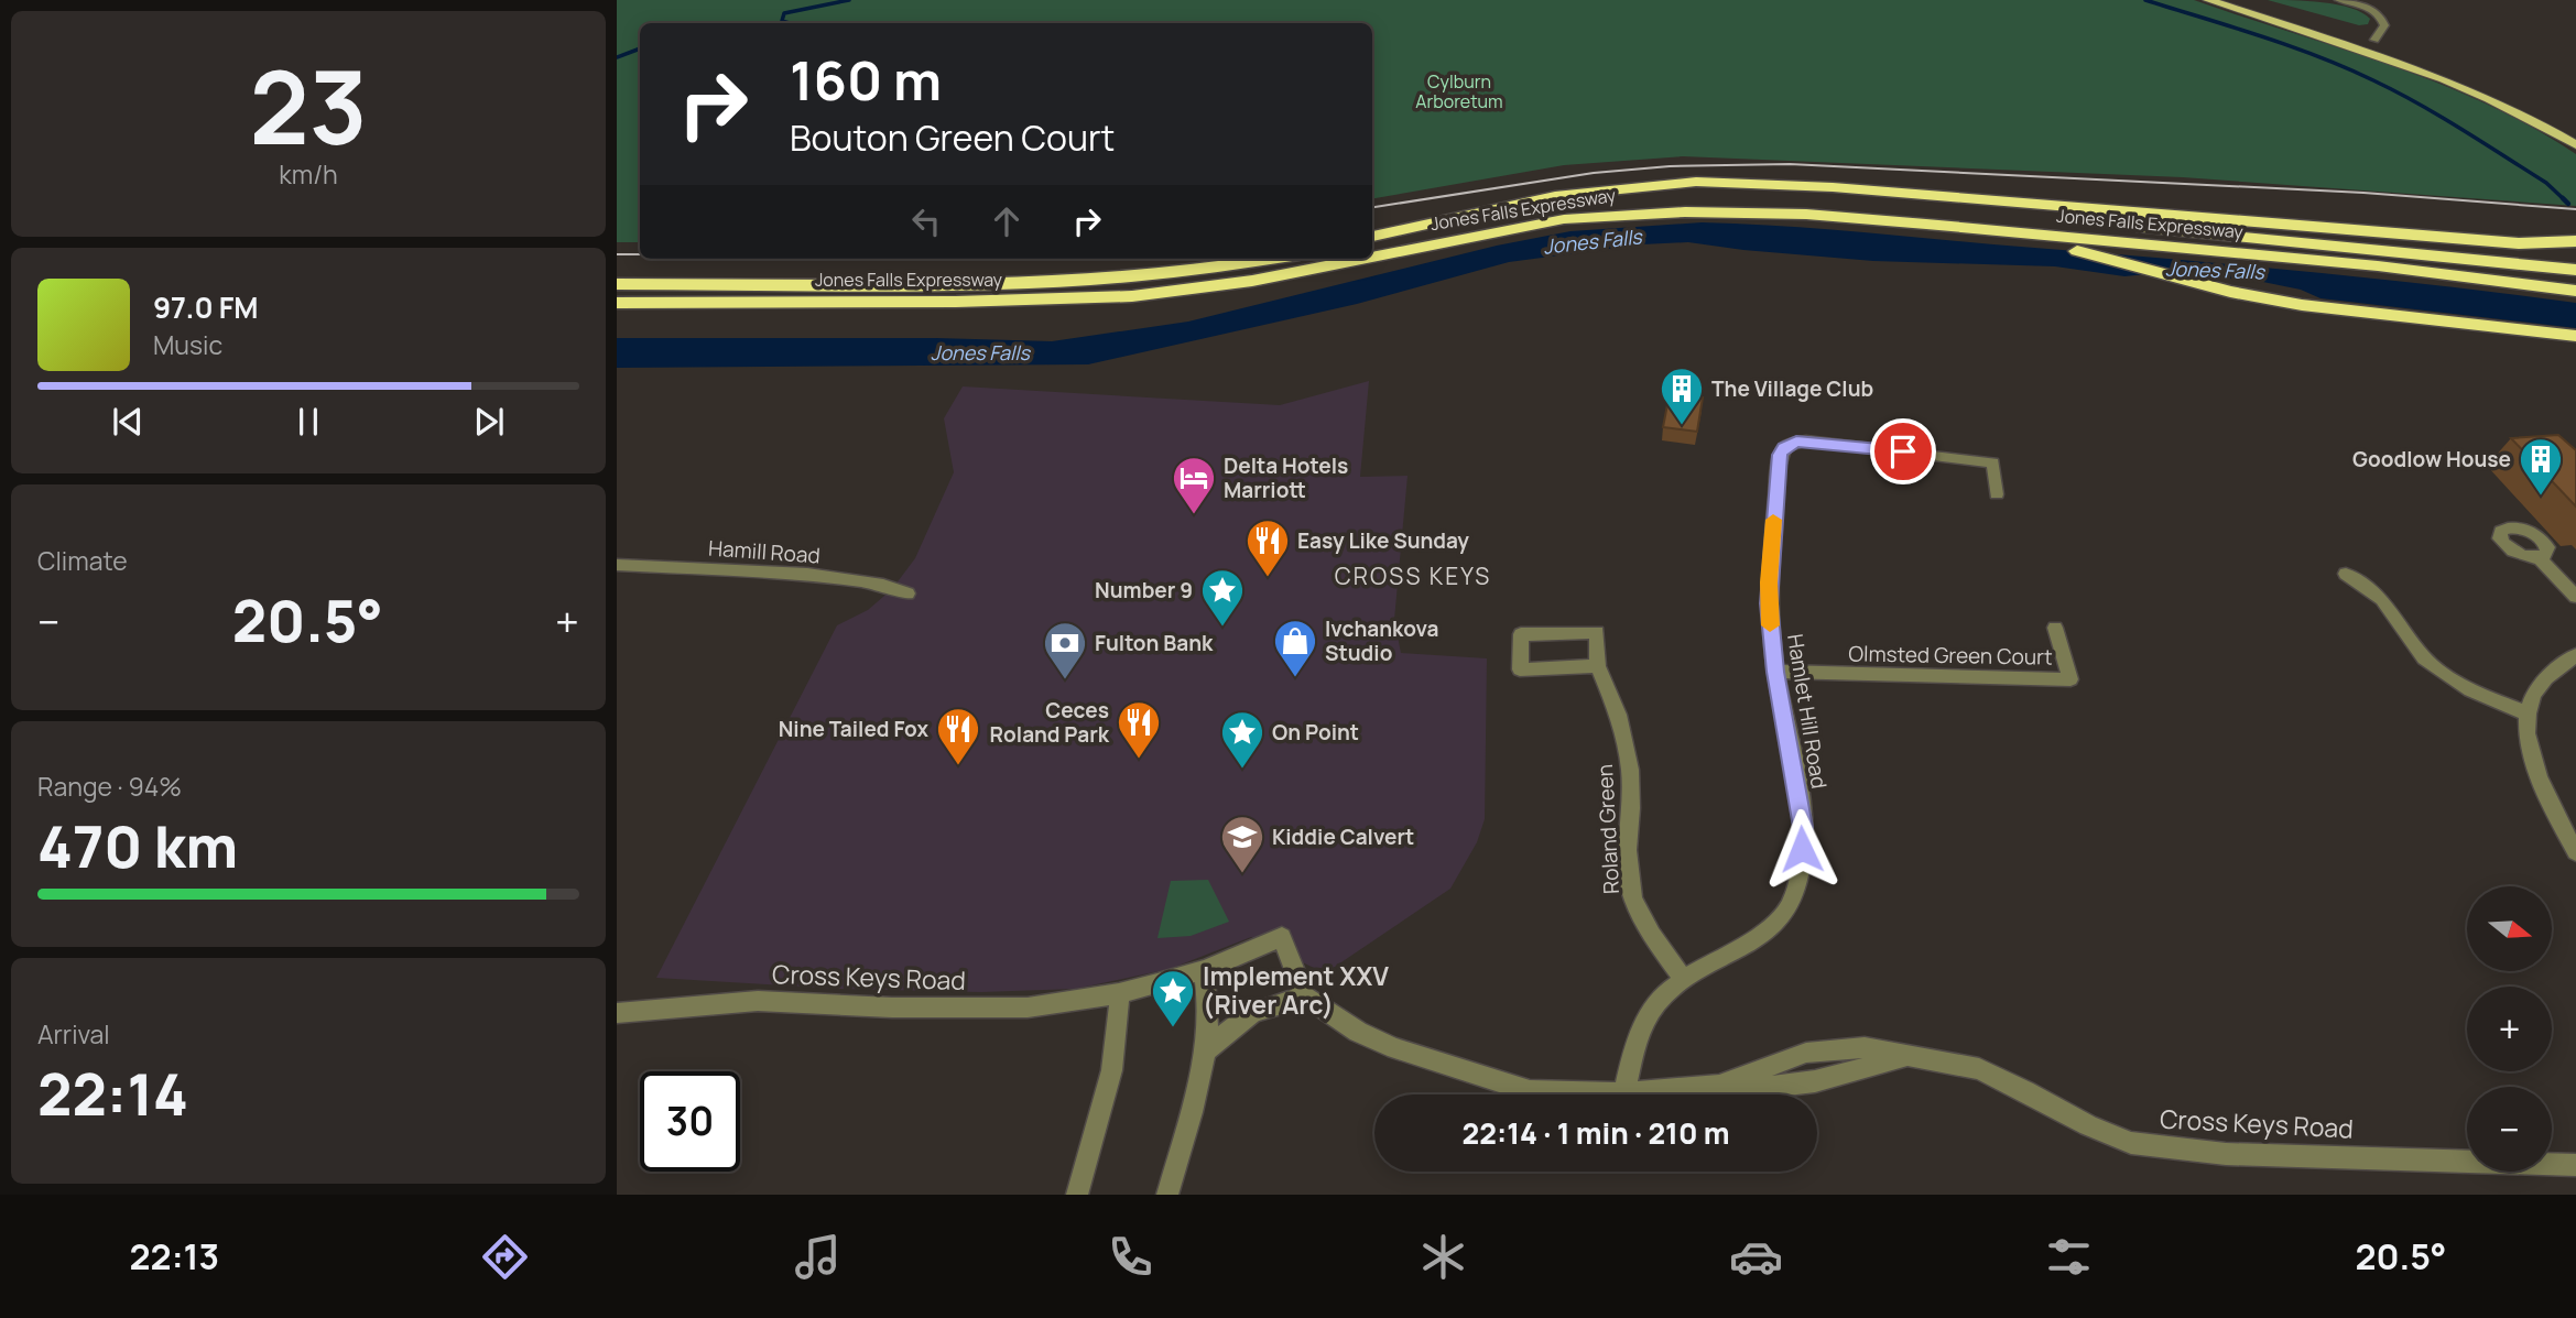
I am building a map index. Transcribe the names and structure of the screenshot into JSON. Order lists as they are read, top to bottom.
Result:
{
  "streets": {
    "highway": ["Jones Falls Expressway"],
    "street": [
      "Hamill Road",
      "Olmsted Green Court",
      "Hamlet Hill Road",
      "Roland Green",
      "Cross Keys Road"
    ]
  },
  "crossings": [
    ["Olmsted Green Court", "Hamlet Hill Road"],
    ["Hamlet Hill Road", "Roland Green"],
    ["Hamlet Hill Road", "Cross Keys Road"]
  ],
  "districts": ["CROSS KEYS"],
  "water": ["Jones Falls"],
  "parks": ["Cylburn Arboretum"],
  "places": {
    "building": ["The Village Club", "Goodlow House"],
    "hotel": ["Delta Hotels Marriott"],
    "restaurant": ["Easy Like Sunday", "Ceces Roland Park", "Nine Tailed Fox"],
    "place": ["Number 9", "On Point", "Implement XXV (River Arc)"],
    "shop": ["Ivchankova Studio"],
    "bank": ["Fulton Bank"],
    "school or university": ["Kiddie Calvert"]
  },
  "north": "right",
  "page": {
    "tile": [
      ["23", "km/h"],
      "Climate",
      ["Range · 94%", "470 km"],
      ["Arrival", "22:14"]
    ],
    "turn": ["160 m", "Bouton Green Court"],
    "song": ["97.0 FM", "Music"],
    "heat": ["−", "20.5°", "+"],
    "map_buttons": ["+", "−"],
    "limit": "30",
    "trip": "22:14 · 1 min · 210 m",
    "tabs": ["22:13", "20.5°"]
  }
}
